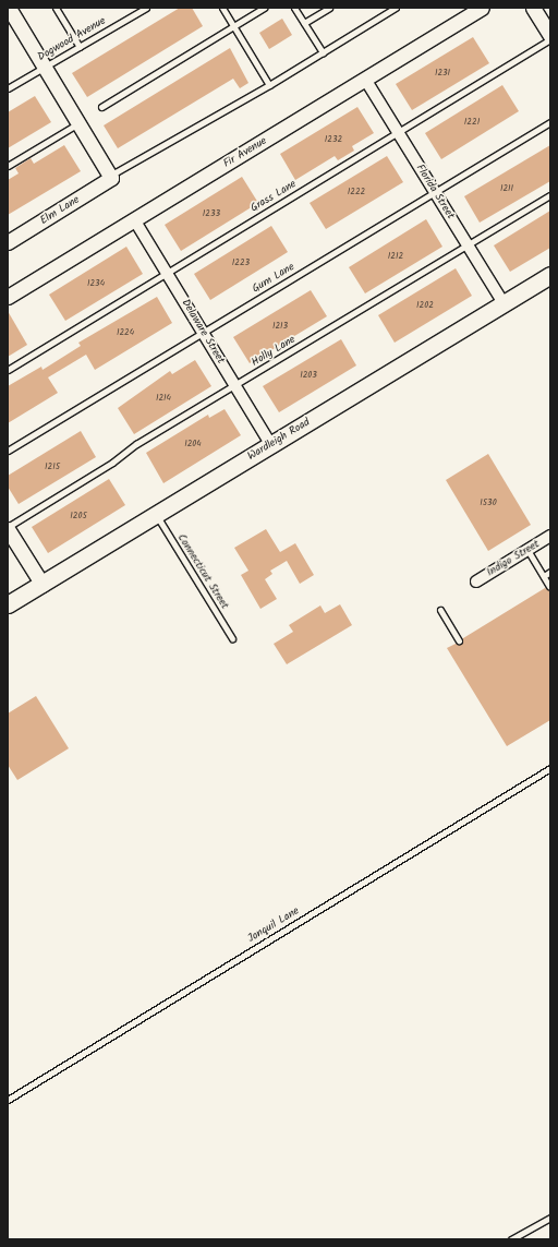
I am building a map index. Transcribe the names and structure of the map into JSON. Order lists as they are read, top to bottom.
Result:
{
  "streets": {
    "main road": ["Wardleigh Road"],
    "street": [
      "Fir Avenue",
      "Florida Street",
      "Elm Lane",
      "Delaware Street",
      "Indigo Street"
    ],
    "lane": [
      "Dogwood Avenue",
      "Grass Lane",
      "Gum Lane",
      "Holly Lane",
      "Connecticut Street",
      "Jonquil Lane"
    ]
  },
  "crossings": [
    ["Fir Avenue", "Florida Street"],
    ["Fir Avenue", "Delaware Street"],
    ["Florida Street", "Grass Lane"],
    ["Florida Street", "Gum Lane"],
    ["Florida Street", "Holly Lane"],
    ["Florida Street", "Wardleigh Road"],
    ["Grass Lane", "Delaware Street"],
    ["Gum Lane", "Delaware Street"],
    ["Delaware Street", "Holly Lane"],
    ["Delaware Street", "Wardleigh Road"],
    ["Wardleigh Road", "Connecticut Street"]
  ],
  "house_numbers": [
    "1231",
    "1221",
    "1232",
    "1211",
    "1222",
    "1233",
    "1212",
    "1223",
    "1234",
    "1202",
    "1213",
    "1224",
    "1203",
    "1214",
    "1204",
    "1215",
    "1530",
    "1205"
  ]
}
